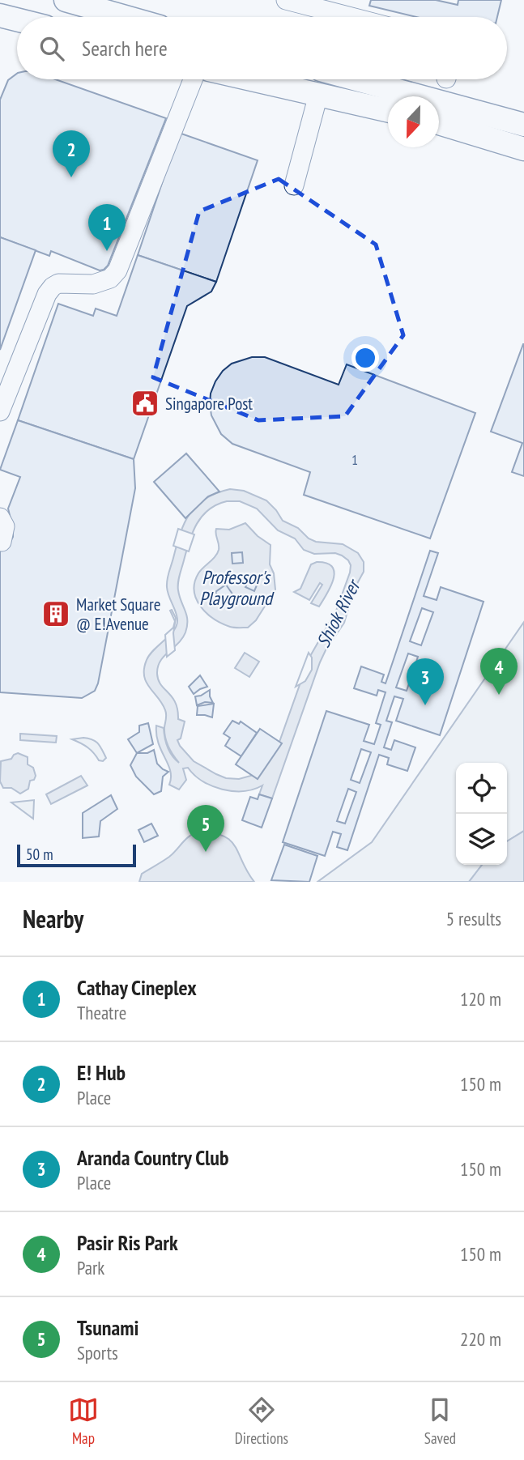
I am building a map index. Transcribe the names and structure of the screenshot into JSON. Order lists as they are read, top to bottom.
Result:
{
  "water": ["Professor's Playground", "Shiok River"],
  "places": {
    "public building": ["Singapore Post"],
    "building": ["Market Square @ E!Avenue"]
  },
  "house_numbers": ["1"],
  "scale_bar": "50 m",
  "north": "bottom",
  "page": {
    "search": "Search here",
    "pins": [
      "2",
      "1",
      "4",
      "3",
      "5"
    ],
    "scale": "50 m",
    "heading": ["Nearby", "5 results"],
    "list": [
      {
        "mark": "1",
        "name": "Cathay Cineplex",
        "note": "Theatre",
        "value": "120 m"
      },
      {
        "mark": "2",
        "name": "E! Hub",
        "note": "Place",
        "value": "150 m"
      },
      {
        "mark": "3",
        "name": "Aranda Country Club",
        "note": "Place",
        "value": "150 m"
      },
      {
        "mark": "4",
        "name": "Pasir Ris Park",
        "note": "Park",
        "value": "150 m"
      },
      {
        "mark": "5",
        "name": "Tsunami",
        "note": "Sports",
        "value": "220 m"
      }
    ],
    "nav": ["Map", "Directions", "Saved"]
  }
}
